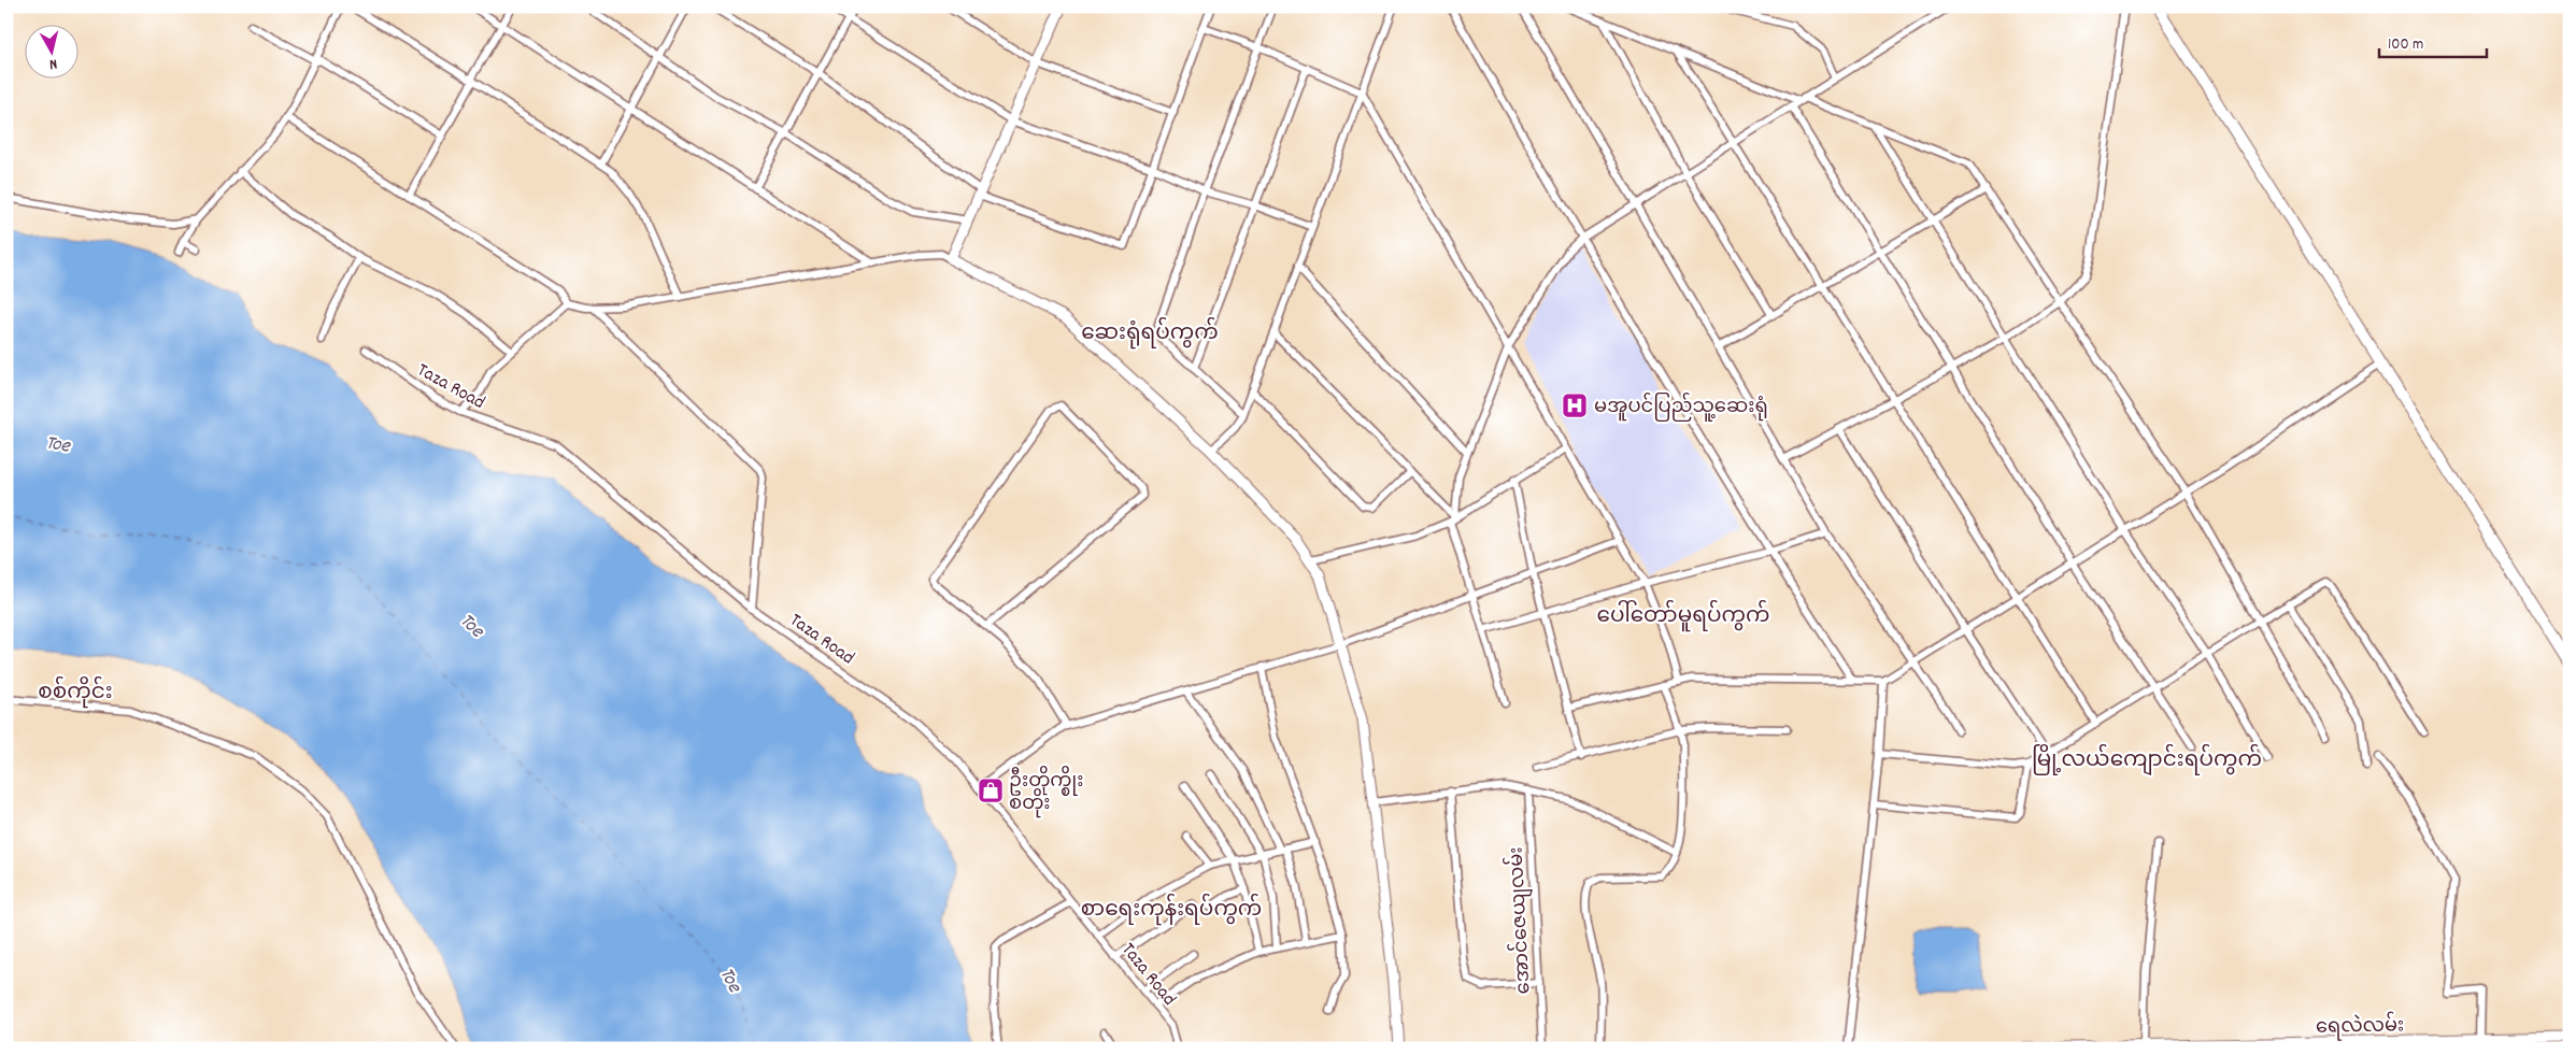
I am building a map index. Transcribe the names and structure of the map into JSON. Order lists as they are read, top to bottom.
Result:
{
  "streets": {
    "street": ["Taza Road", "အောင်ဇေယျလမ်း", "ရေလဲလမ်း"]
  },
  "districts": [
    "ဆေးရုံရပ်ကွက်",
    "ပေါ်တော်မူရပ်ကွက်",
    "စစ်ကိုင်း",
    "မြို့လယ်ကျောင်းရပ်ကွက်",
    "စာရေးကုန်းရပ်ကွက်"
  ],
  "water": ["Toe"],
  "places": {
    "hospital": ["မအူပင်ပြည်သူ့ဆေးရုံ"],
    "shop": ["ဦးတိုက္စိုး စတိုး"]
  },
  "scale_bar": "100 m",
  "north": "bottom"
}
